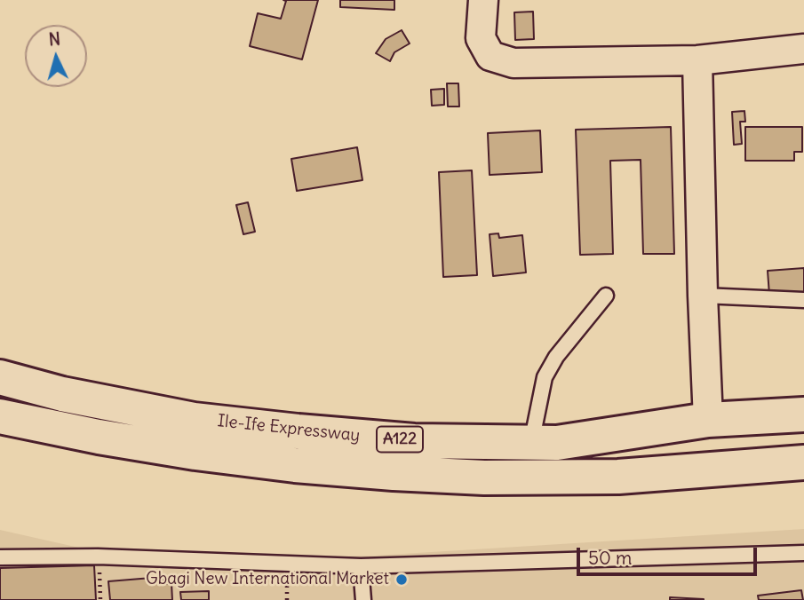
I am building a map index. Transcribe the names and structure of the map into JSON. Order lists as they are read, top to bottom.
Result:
{
  "streets": {
    "highway": ["Ile-Ife Expressway", "A122"]
  },
  "places": ["Gbagi New International Market"],
  "scale_bar": "50 m",
  "north": "top"
}
